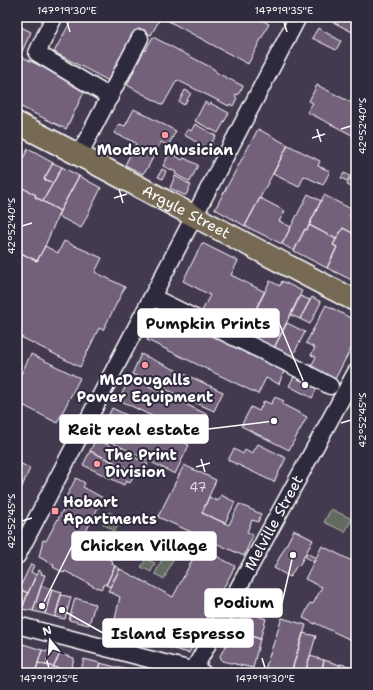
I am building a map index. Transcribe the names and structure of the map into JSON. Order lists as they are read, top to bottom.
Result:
{
  "streets": {
    "main road": ["Argyle Street"],
    "street": ["Melville Street"]
  },
  "places": {
    "other": [
      "Modern Musician",
      "McDougalls Power Equipment",
      "Pumpkin Prints",
      "Reit real estate",
      "The Print Division",
      "Podium",
      "Chicken Village",
      "Island Espresso"
    ],
    "transit": ["Hobart Apartments"]
  },
  "house_numbers": ["47"],
  "north": "top",
  "coordinates": [
    "147°19'30\"E",
    "147°19'35\"E",
    "42°52'40\"S",
    "42°52'45\"S",
    "147°19'25\"E"
  ]
}
